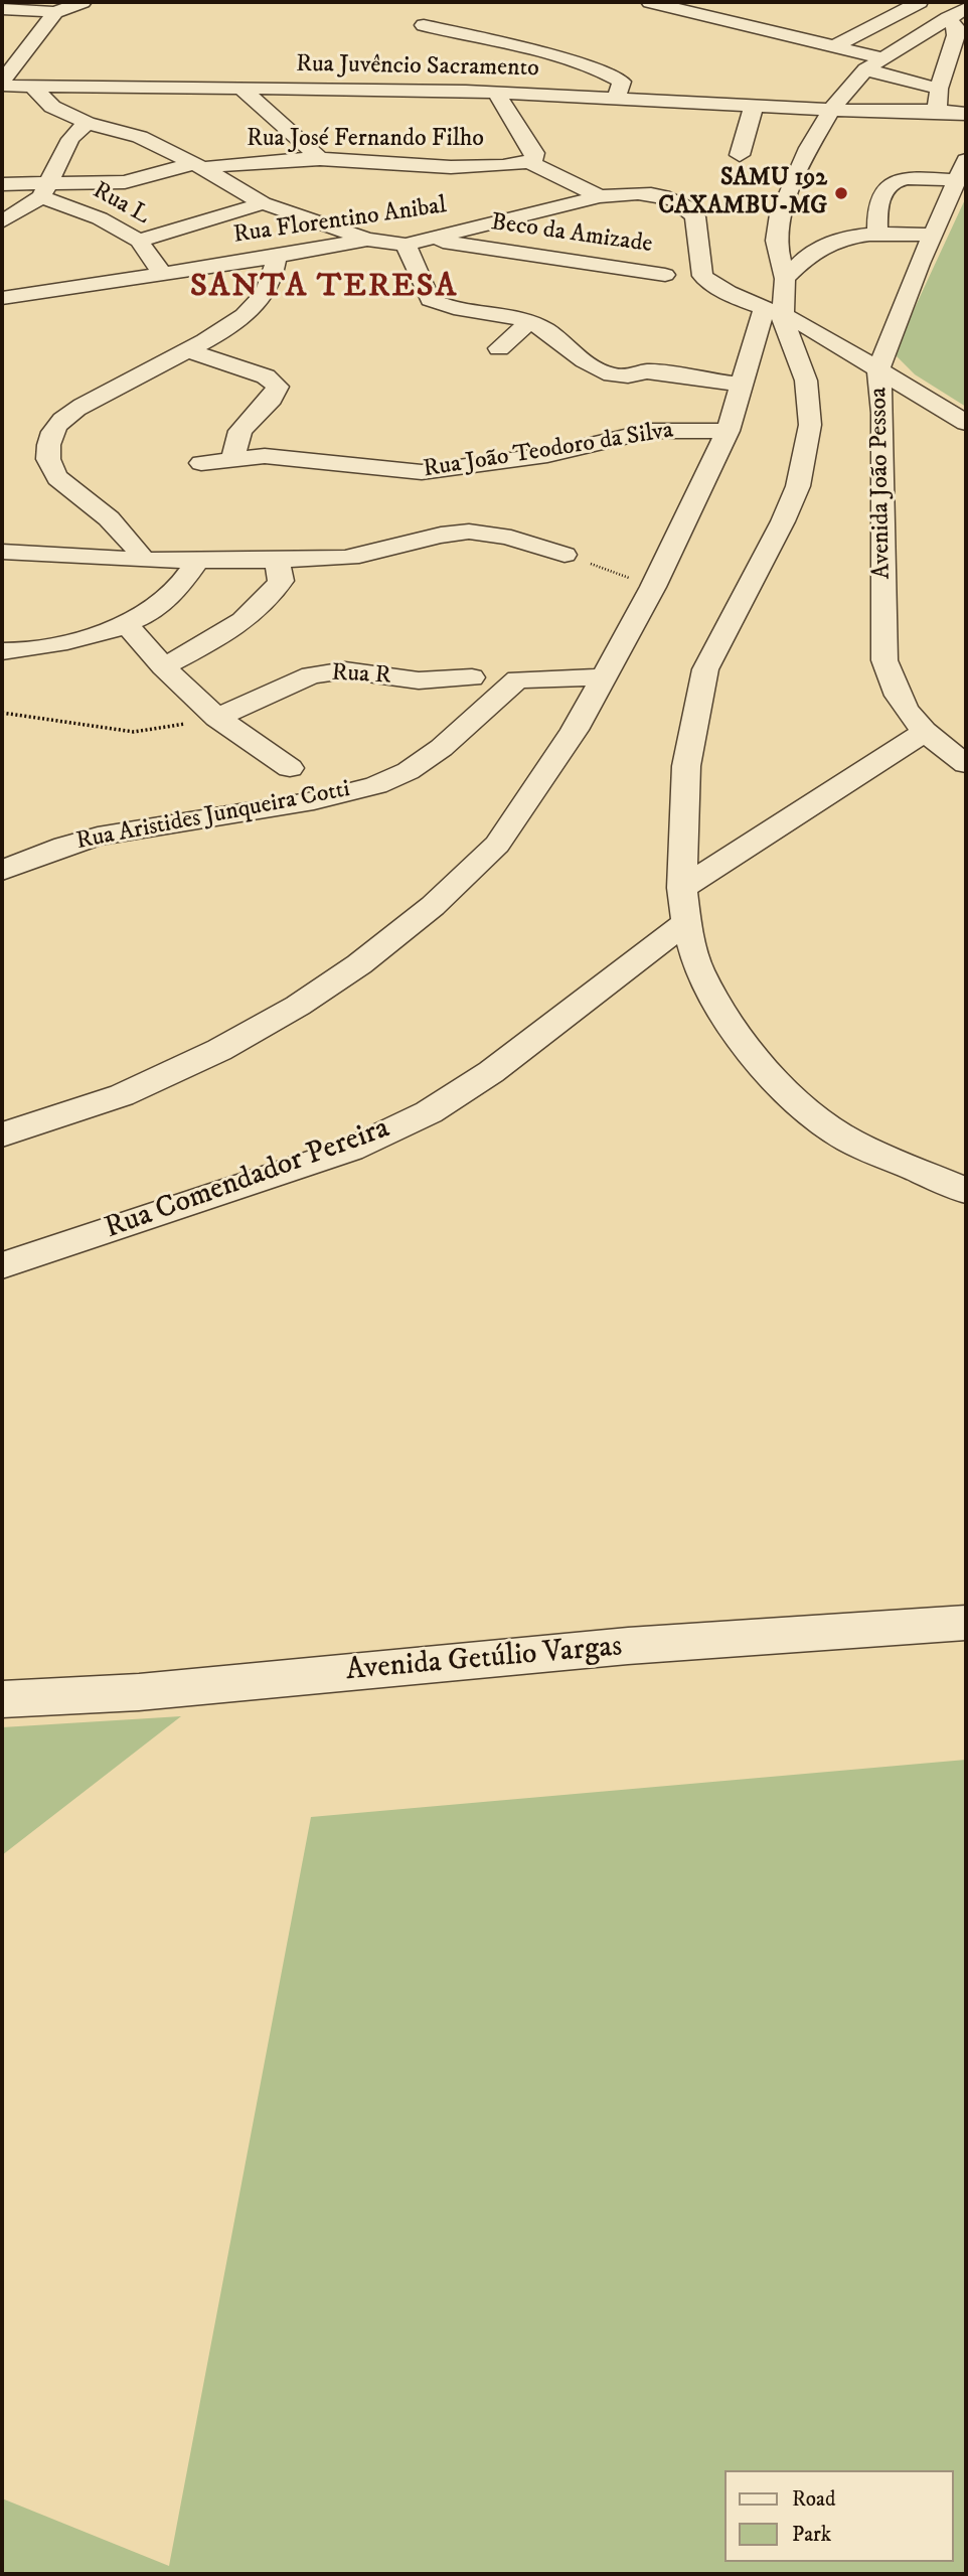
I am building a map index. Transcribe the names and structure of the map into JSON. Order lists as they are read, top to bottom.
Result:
{
  "streets": {
    "street": [
      "Rua Juvêncio Sacramento",
      "Rua José Fernando Filho",
      "Rua L",
      "Rua Florentino Anibal",
      "Beco da Amizade",
      "Rua João Teodoro da Silva",
      "Avenida João Pessoa",
      "Rua R",
      "Rua Aristides Junqueira Cotti",
      "Rua Comendador Pereira",
      "Avenida Getúlio Vargas"
    ]
  },
  "crossings": [
    ["Rua José Fernando Filho", "Rua L"],
    ["Rua L", "Rua Florentino Anibal"],
    ["Rua Florentino Anibal", "Beco da Amizade"]
  ],
  "districts": ["SANTA TERESA"],
  "places": ["SAMU 192 CAXAMBU-MG"],
  "legend": ["Road", "Park"]
}
